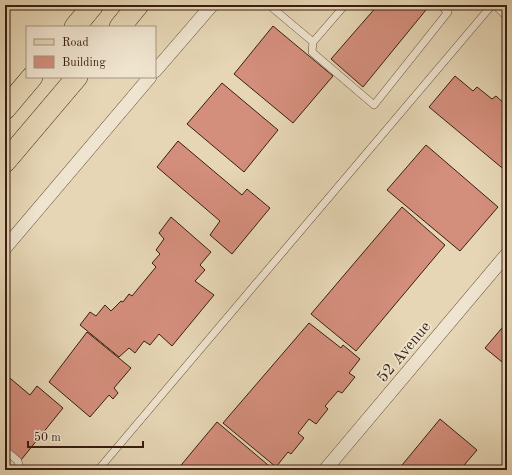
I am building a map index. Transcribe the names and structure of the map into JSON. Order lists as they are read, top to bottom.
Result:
{
  "streets": {
    "street": ["52 Avenue"]
  },
  "legend": ["Road", "Building"],
  "scale_bar": "50 m"
}
